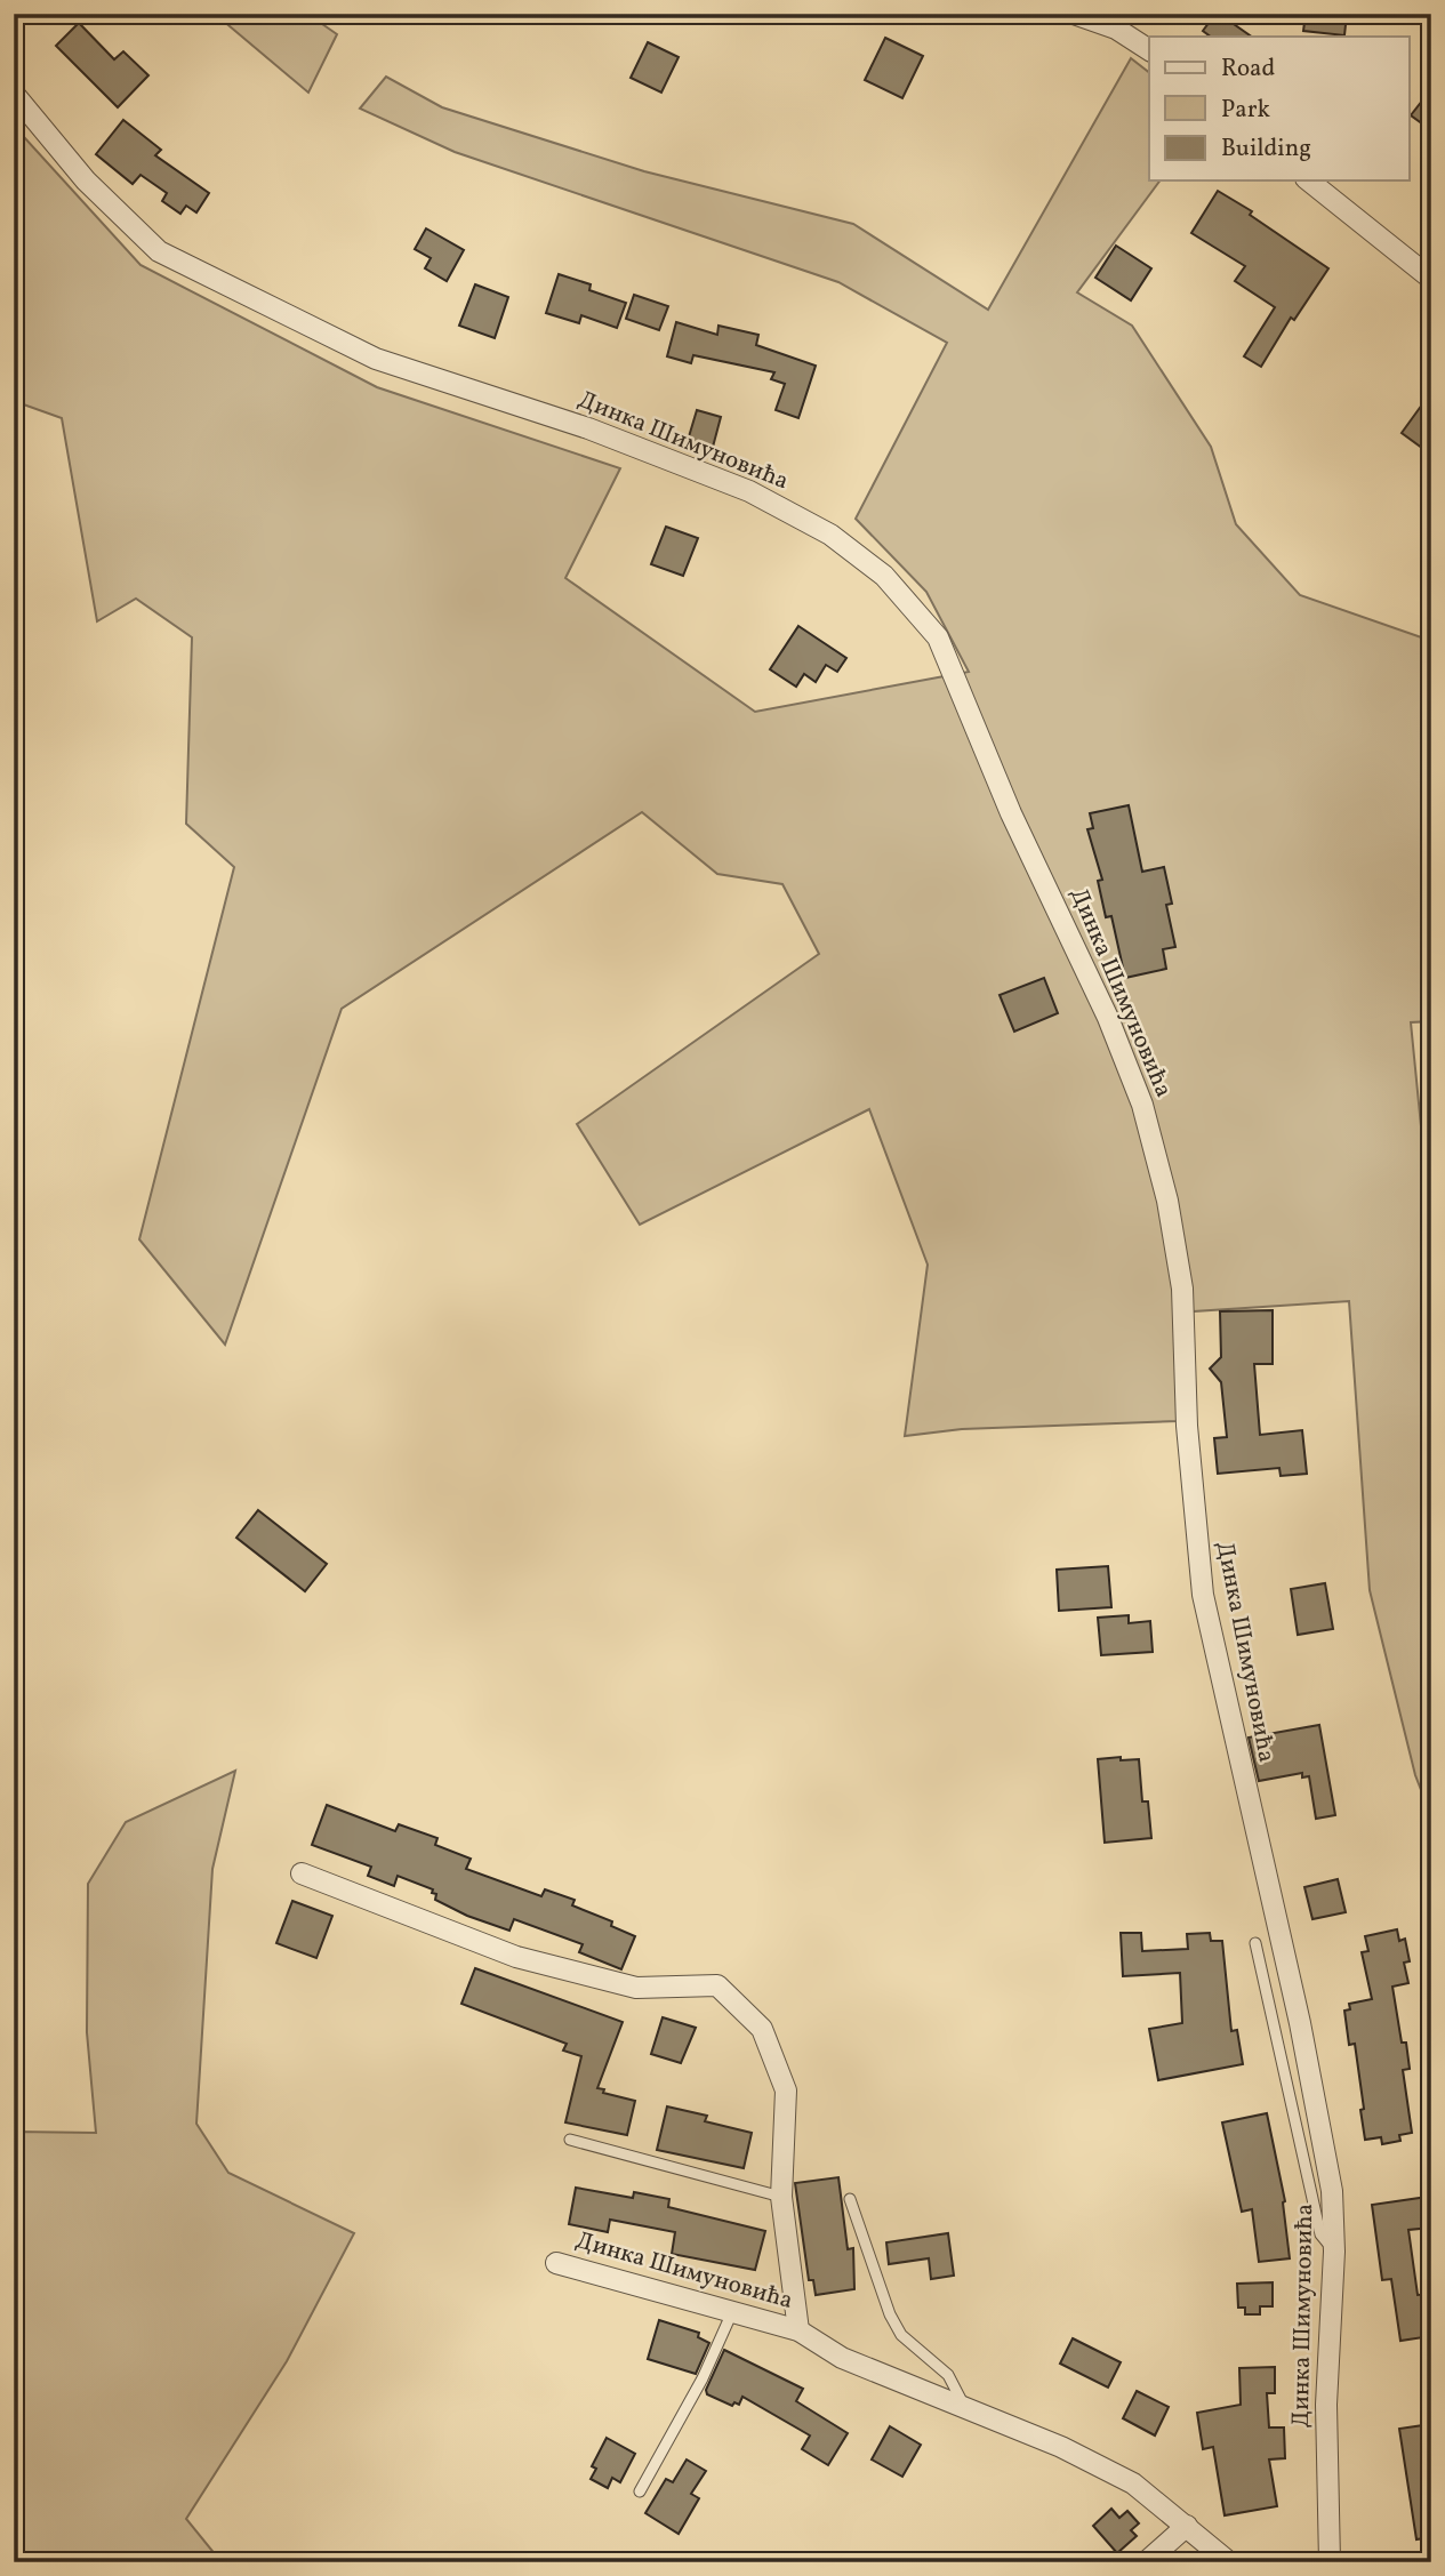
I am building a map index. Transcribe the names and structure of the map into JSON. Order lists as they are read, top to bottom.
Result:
{
  "streets": {
    "street": ["Динка Шимуновића"]
  },
  "legend": ["Road", "Park", "Building"]
}
